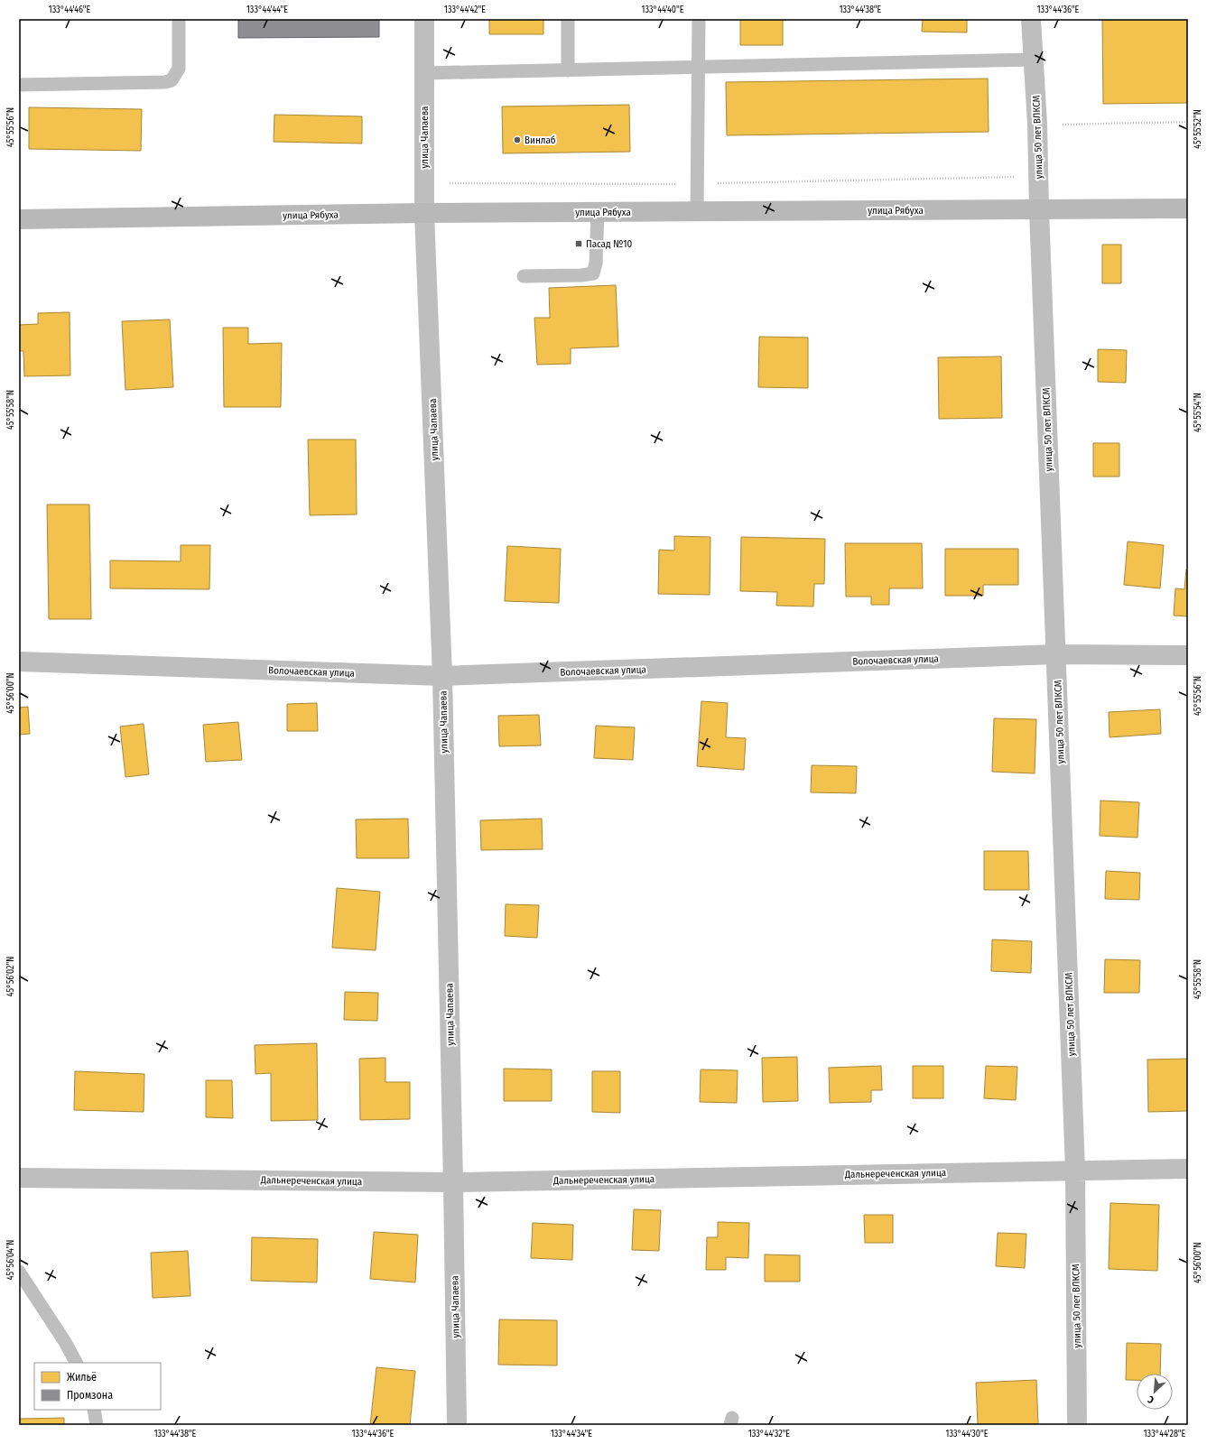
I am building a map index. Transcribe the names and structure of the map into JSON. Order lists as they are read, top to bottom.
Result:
{
  "streets": {
    "main road": ["улица Рябуха"],
    "street": [
      "улица Чапаева",
      "улица 50 лет ВЛКСМ",
      "Волочаевская улица",
      "Дальнереченская улица"
    ]
  },
  "crossings": [
    ["улица Чапаева", "улица Рябуха"],
    ["улица Чапаева", "Волочаевская улица"],
    ["улица Чапаева", "Дальнереченская улица"],
    ["улица 50 лет ВЛКСМ", "улица Рябуха"],
    ["улица 50 лет ВЛКСМ", "Волочаевская улица"],
    ["улица 50 лет ВЛКСМ", "Дальнереченская улица"]
  ],
  "places": {
    "other": ["Винлаб"],
    "transit": ["Пасад №10"]
  },
  "legend": ["Жильё", "Промзона"],
  "north": "bottom left",
  "coordinates": [
    "133°44'46\"E",
    "133°44'44\"E",
    "133°44'42\"E",
    "133°44'40\"E",
    "133°44'38\"E",
    "133°44'36\"E",
    "45°55'56\"N",
    "45°55'52\"N",
    "45°55'58\"N",
    "45°55'54\"N",
    "45°56'00\"N",
    "45°56'02\"N",
    "45°56'04\"N",
    "133°44'34\"E",
    "133°44'32\"E",
    "133°44'30\"E",
    "133°44'28\"E"
  ]
}
